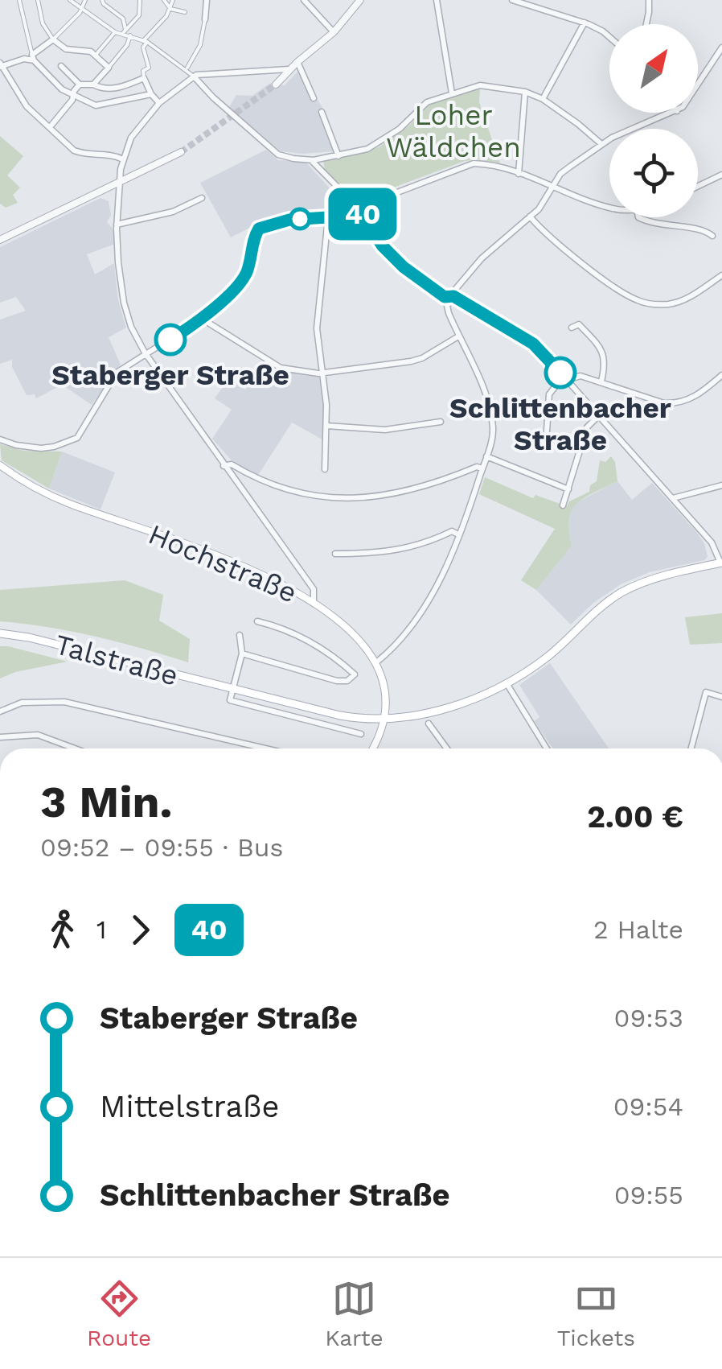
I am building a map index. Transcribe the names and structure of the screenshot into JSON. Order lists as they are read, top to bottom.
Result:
{
  "streets": {
    "main road": ["Hochstraße", "Talstraße"]
  },
  "crossings": [
    ["Hochstraße", "Talstraße"]
  ],
  "parks": ["Loher Wäldchen"],
  "places": ["Staberger Straße", "Schlittenbacher Straße"],
  "lines": ["bus line 40"],
  "north": "top right",
  "page": {
    "on_map": "40",
    "heading": ["3 Min.", "09:52 – 09:55 · Bus", "2.00 €"],
    "legs": ["1", "40", "2 Halte"],
    "list": [
      {
        "name": "Staberger Straße",
        "value": "09:53"
      },
      {
        "name": "Mittelstraße",
        "value": "09:54"
      },
      {
        "name": "Schlittenbacher Straße",
        "value": "09:55"
      }
    ],
    "tabs": ["Route", "Karte", "Tickets"]
  }
}
